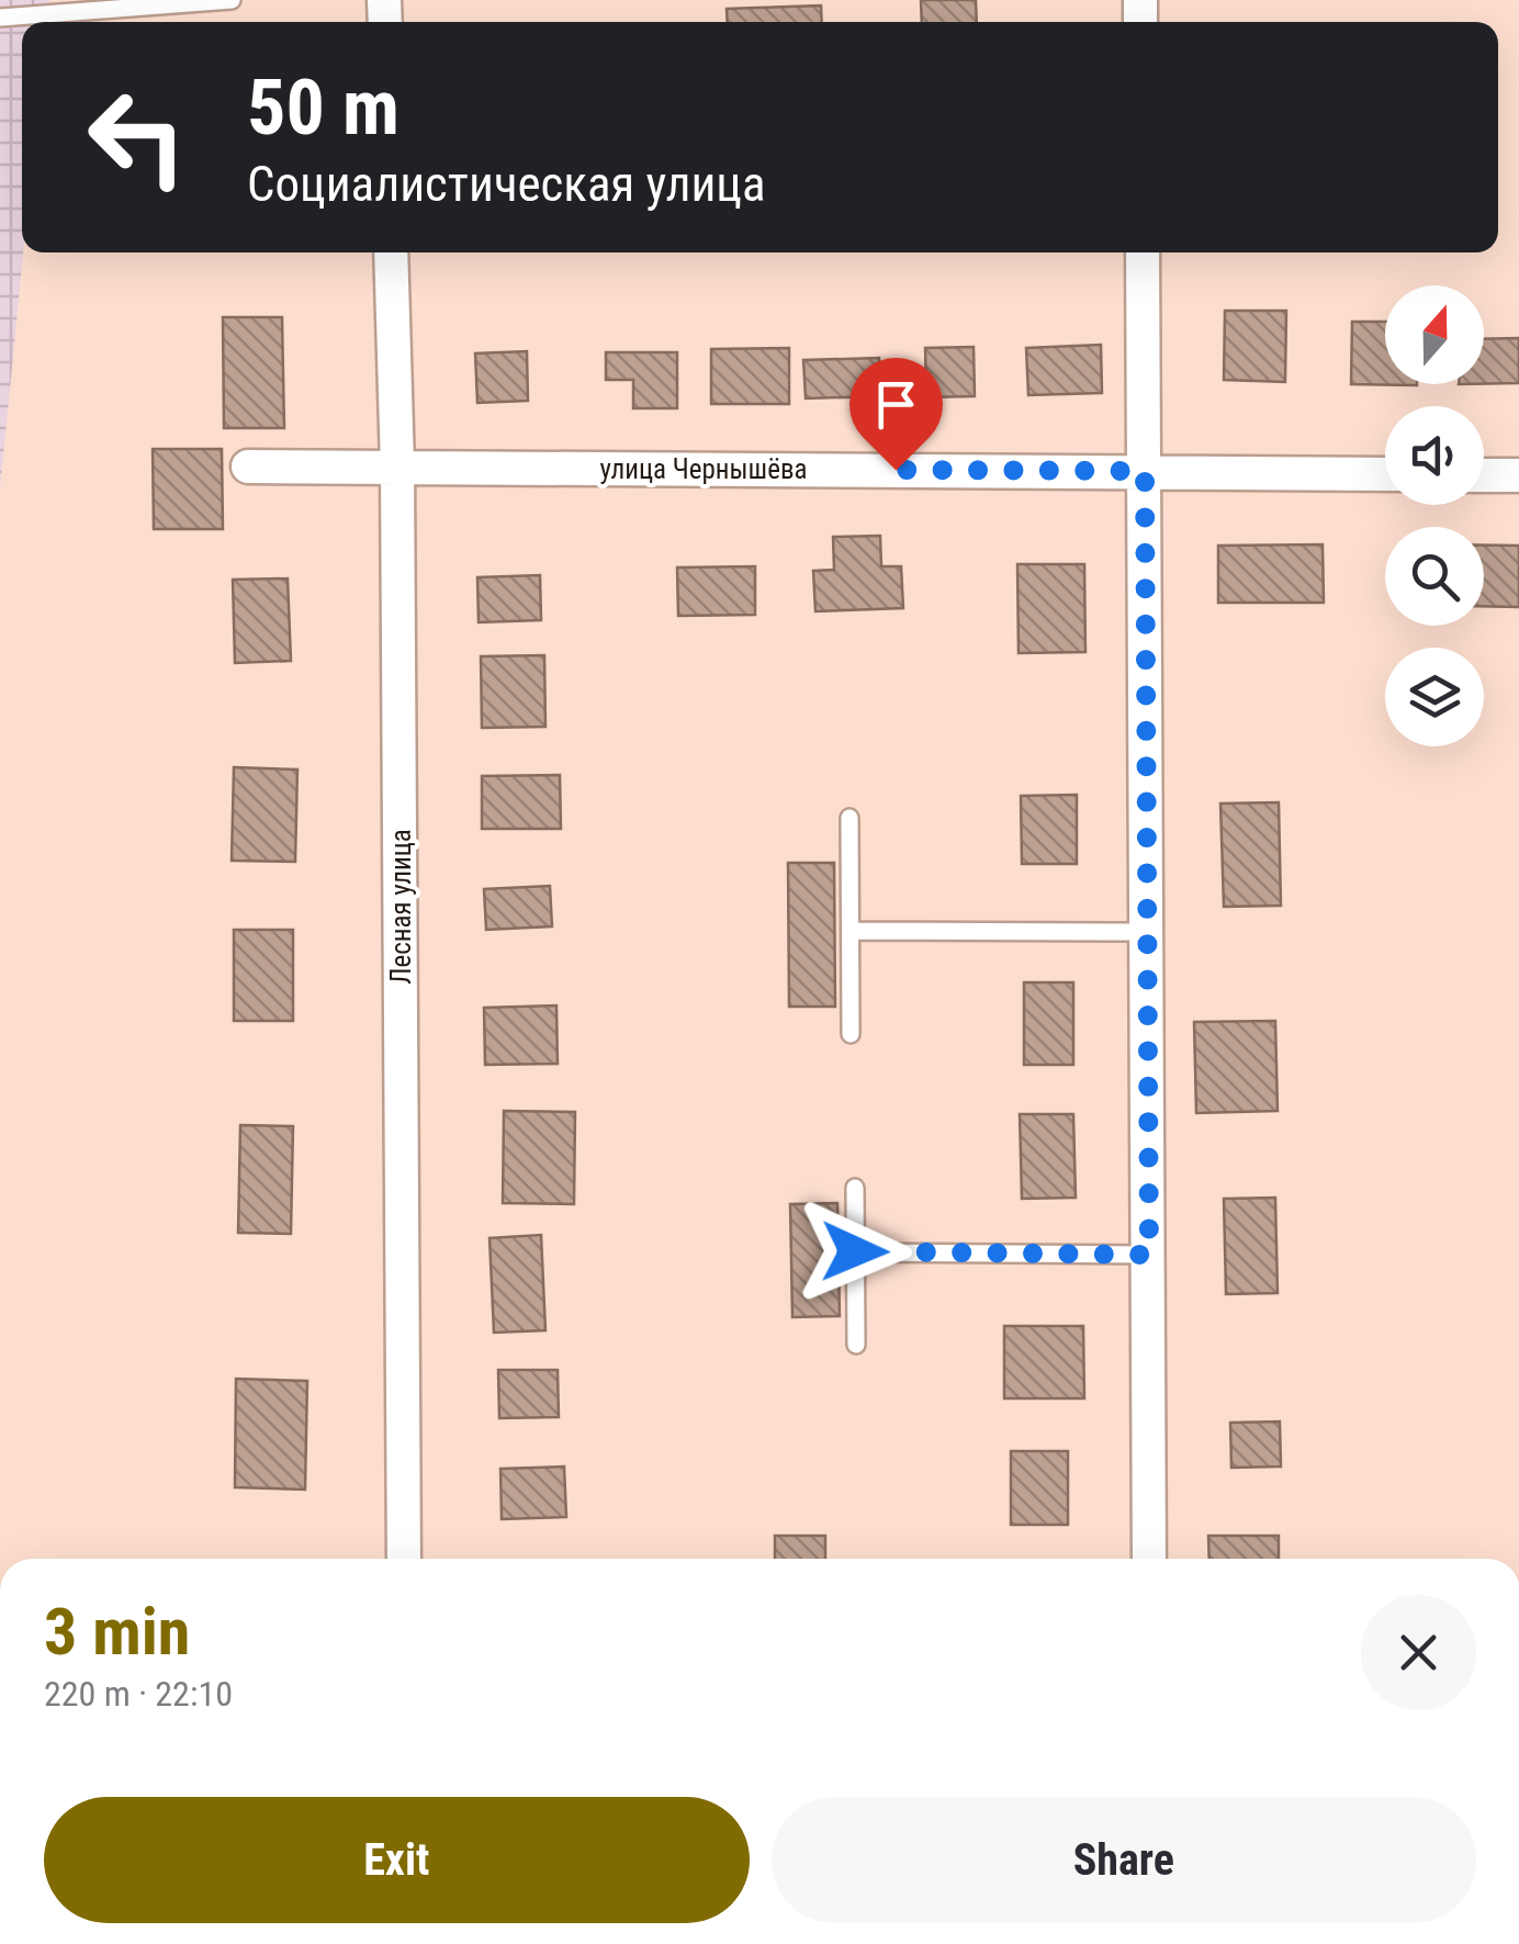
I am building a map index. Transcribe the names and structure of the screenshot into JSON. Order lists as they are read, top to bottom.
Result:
{
  "streets": {
    "street": ["улица Чернышёва", "Лесная улица"]
  },
  "crossings": [
    ["улица Чернышёва", "Лесная улица"]
  ],
  "north": "top",
  "page": {
    "turn": ["50 m", "Социалистическая улица"],
    "heading": ["3 min", "220 m · 22:10"],
    "buttons": ["Exit", "Share"]
  }
}
